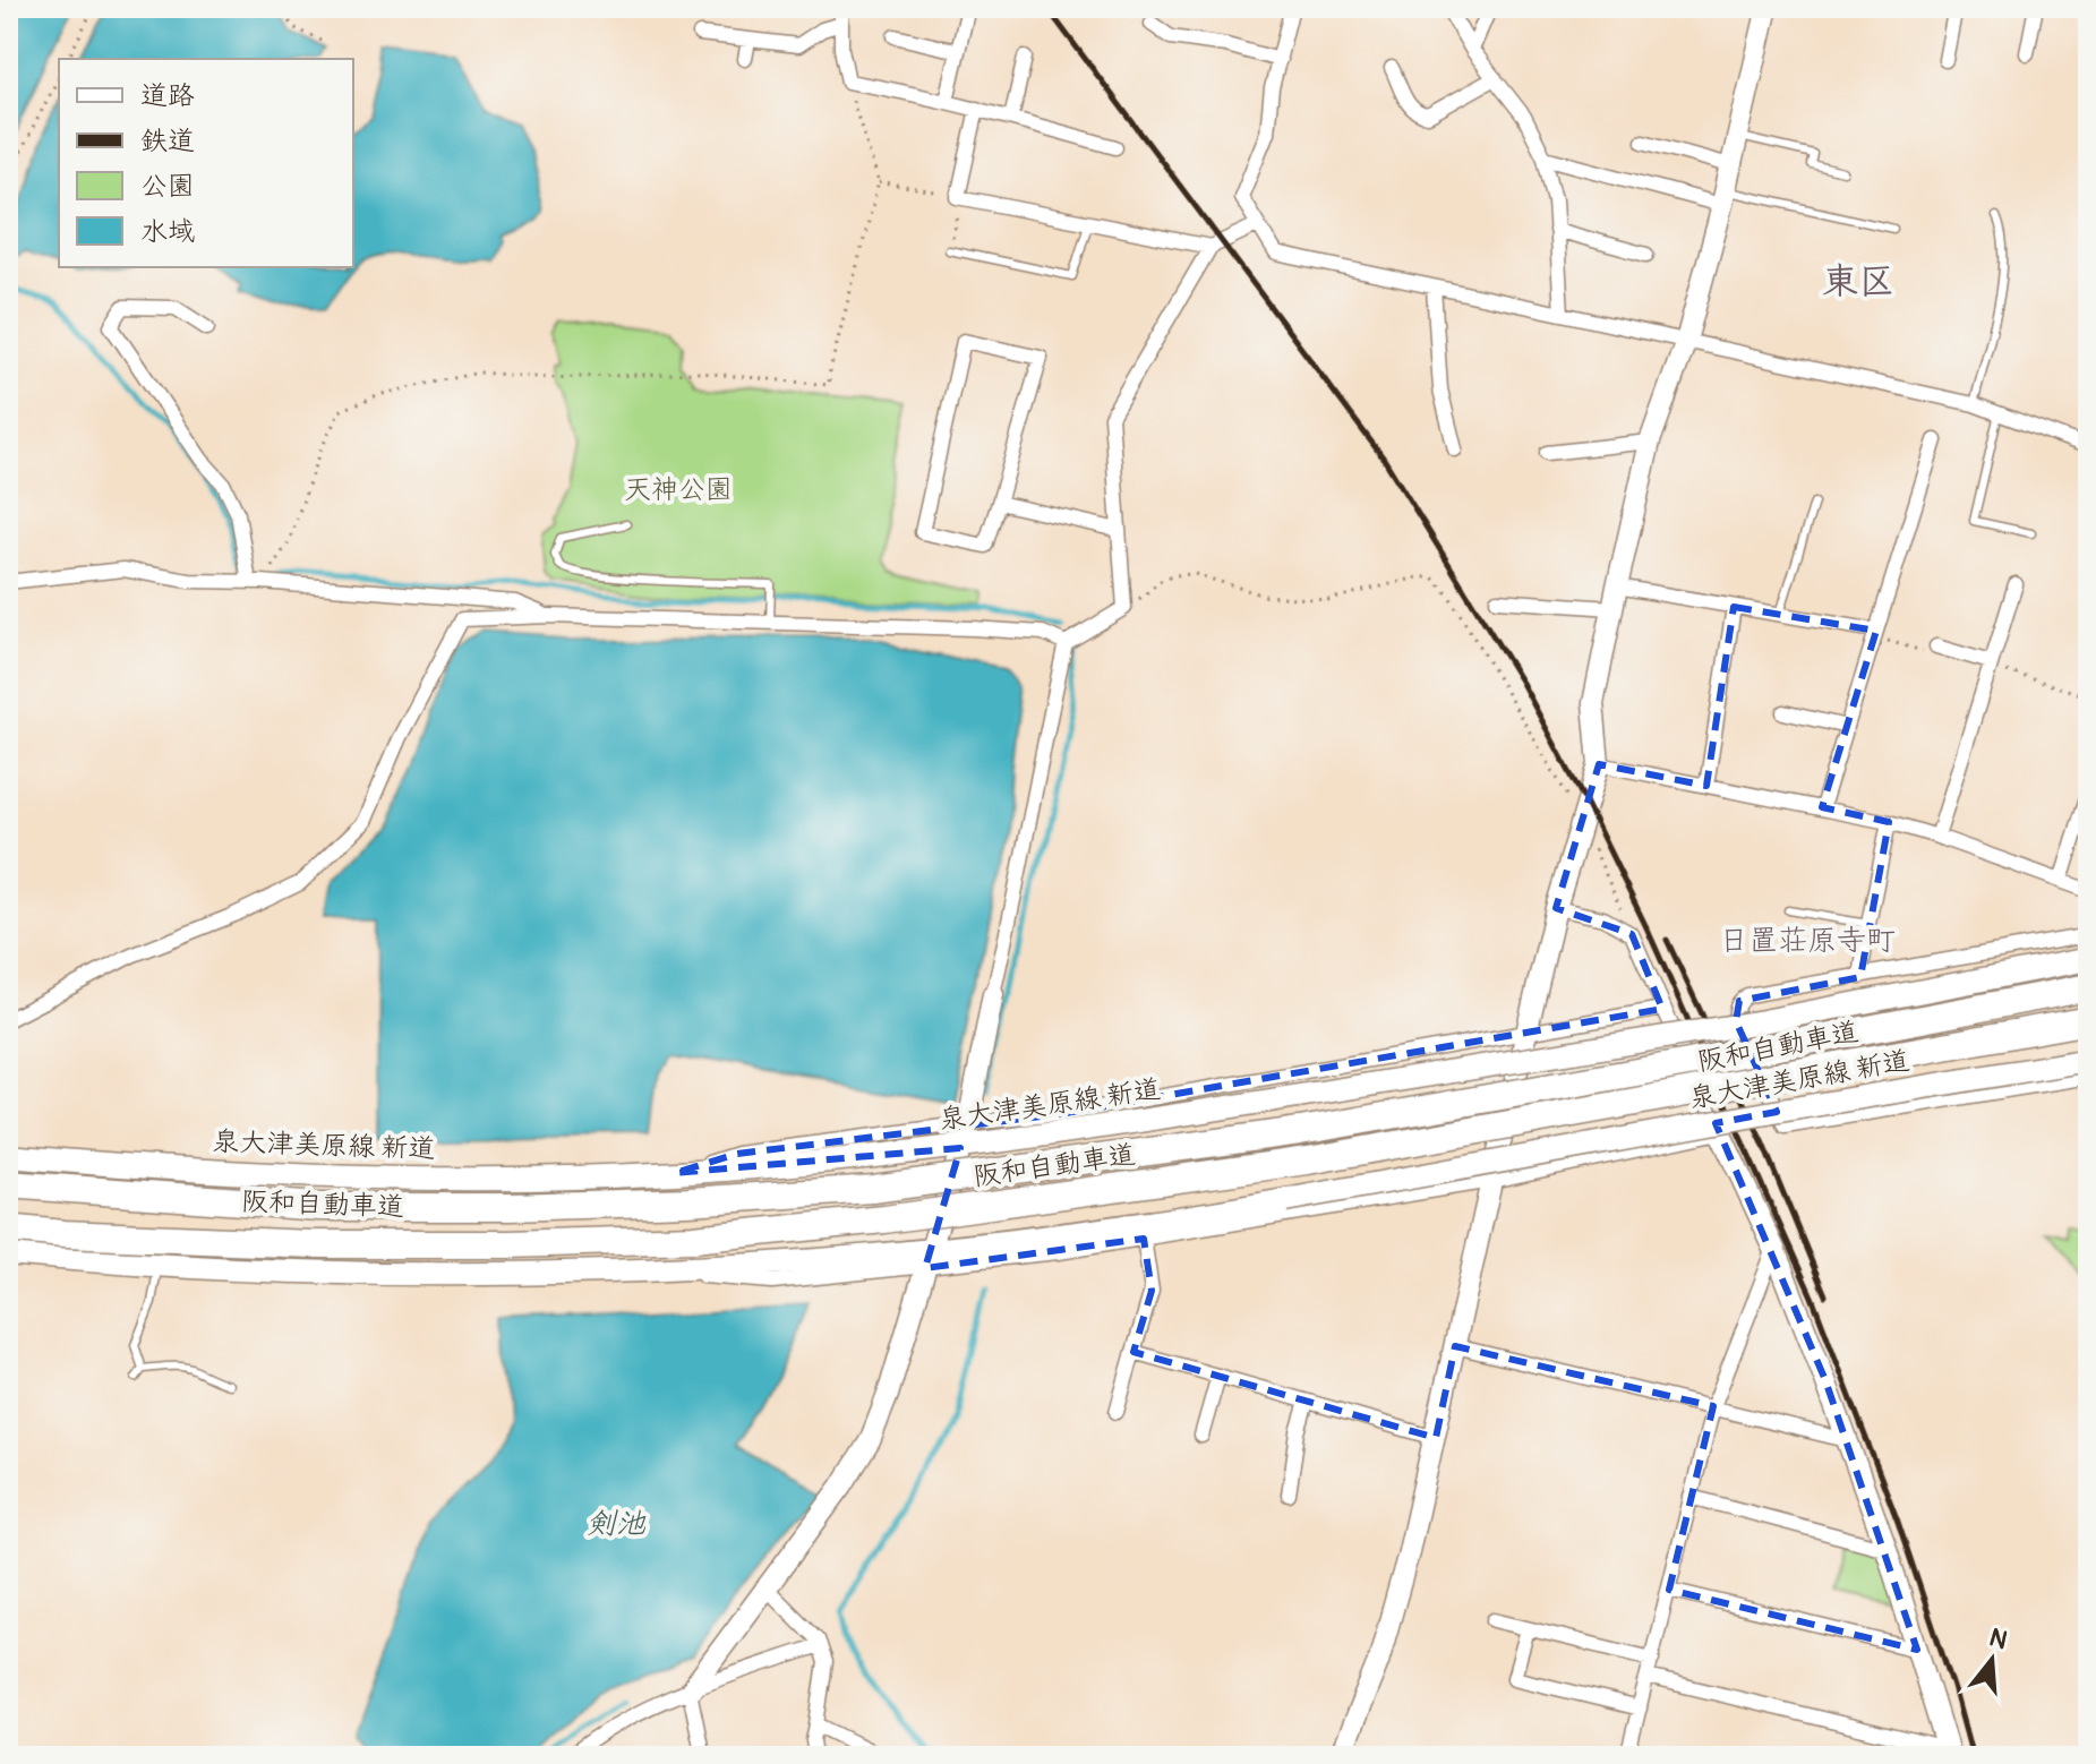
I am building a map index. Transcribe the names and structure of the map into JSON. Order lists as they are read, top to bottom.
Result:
{
  "streets": {
    "highway": ["阪和自動車道"],
    "main road": ["泉大津美原線 新道"]
  },
  "districts": ["東区", "日置荘原寺町"],
  "water": ["剣池"],
  "parks": ["天神公園"],
  "legend": [
    "道路",
    "鉄道",
    "公園",
    "水域"
  ],
  "north": "top"
}
